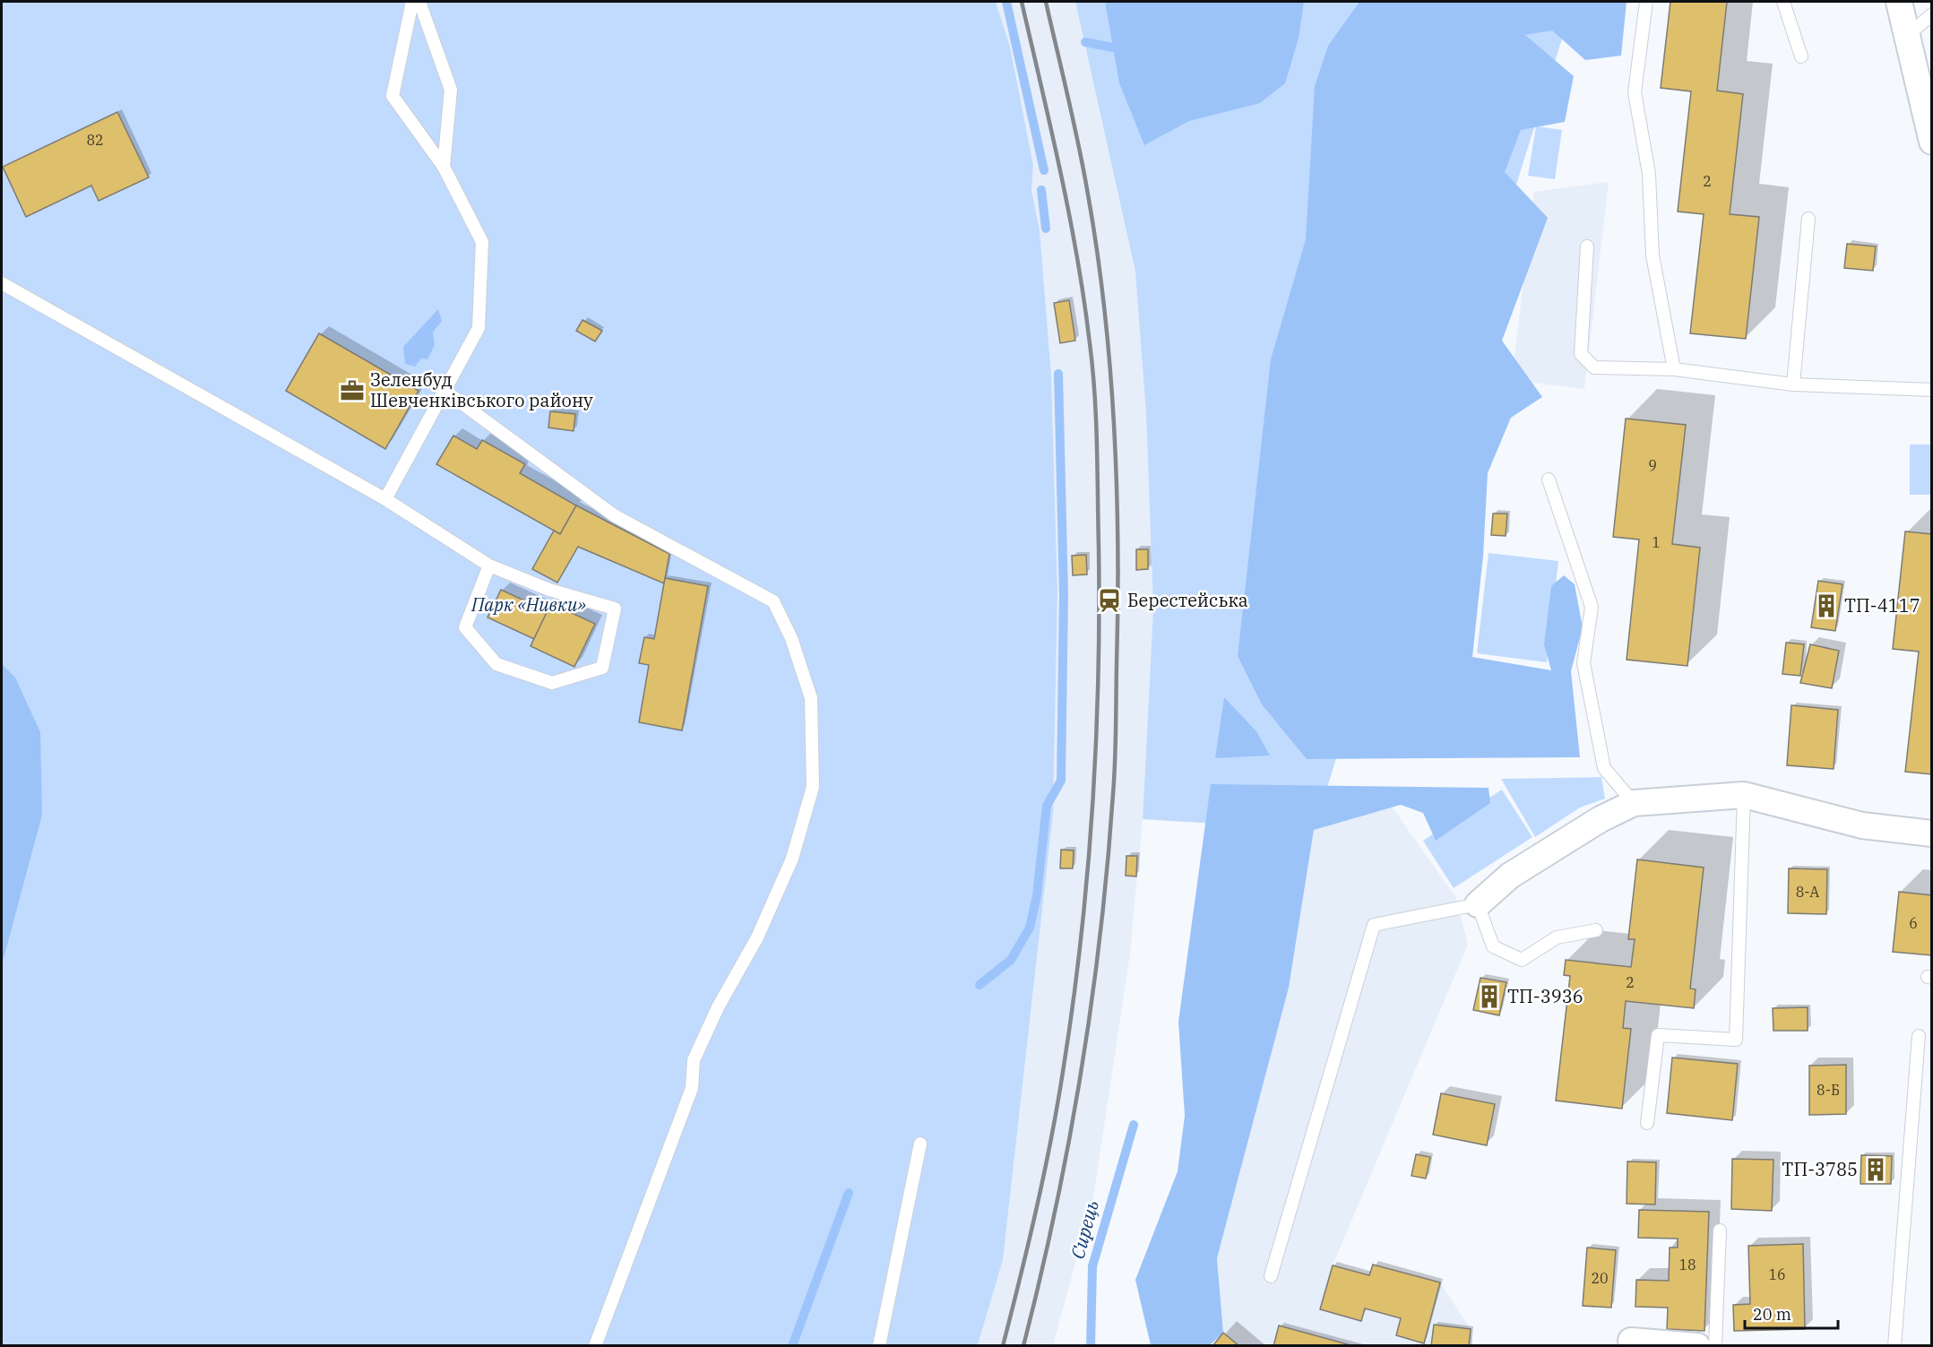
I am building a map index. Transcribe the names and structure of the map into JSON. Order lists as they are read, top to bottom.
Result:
{
  "water": ["Сирець"],
  "parks": ["Парк «Нивки»"],
  "places": {
    "office": ["Зеленбуд Шевченківського району"],
    "station": ["Берестейська"],
    "building": ["ТП-4117", "ТП-3936", "ТП-3785"]
  },
  "house_numbers": [
    "82",
    "2",
    "9",
    "1",
    "8-А",
    "6",
    "2",
    "8-Б",
    "18",
    "16",
    "20"
  ],
  "scale_bar": "20 m"
}
